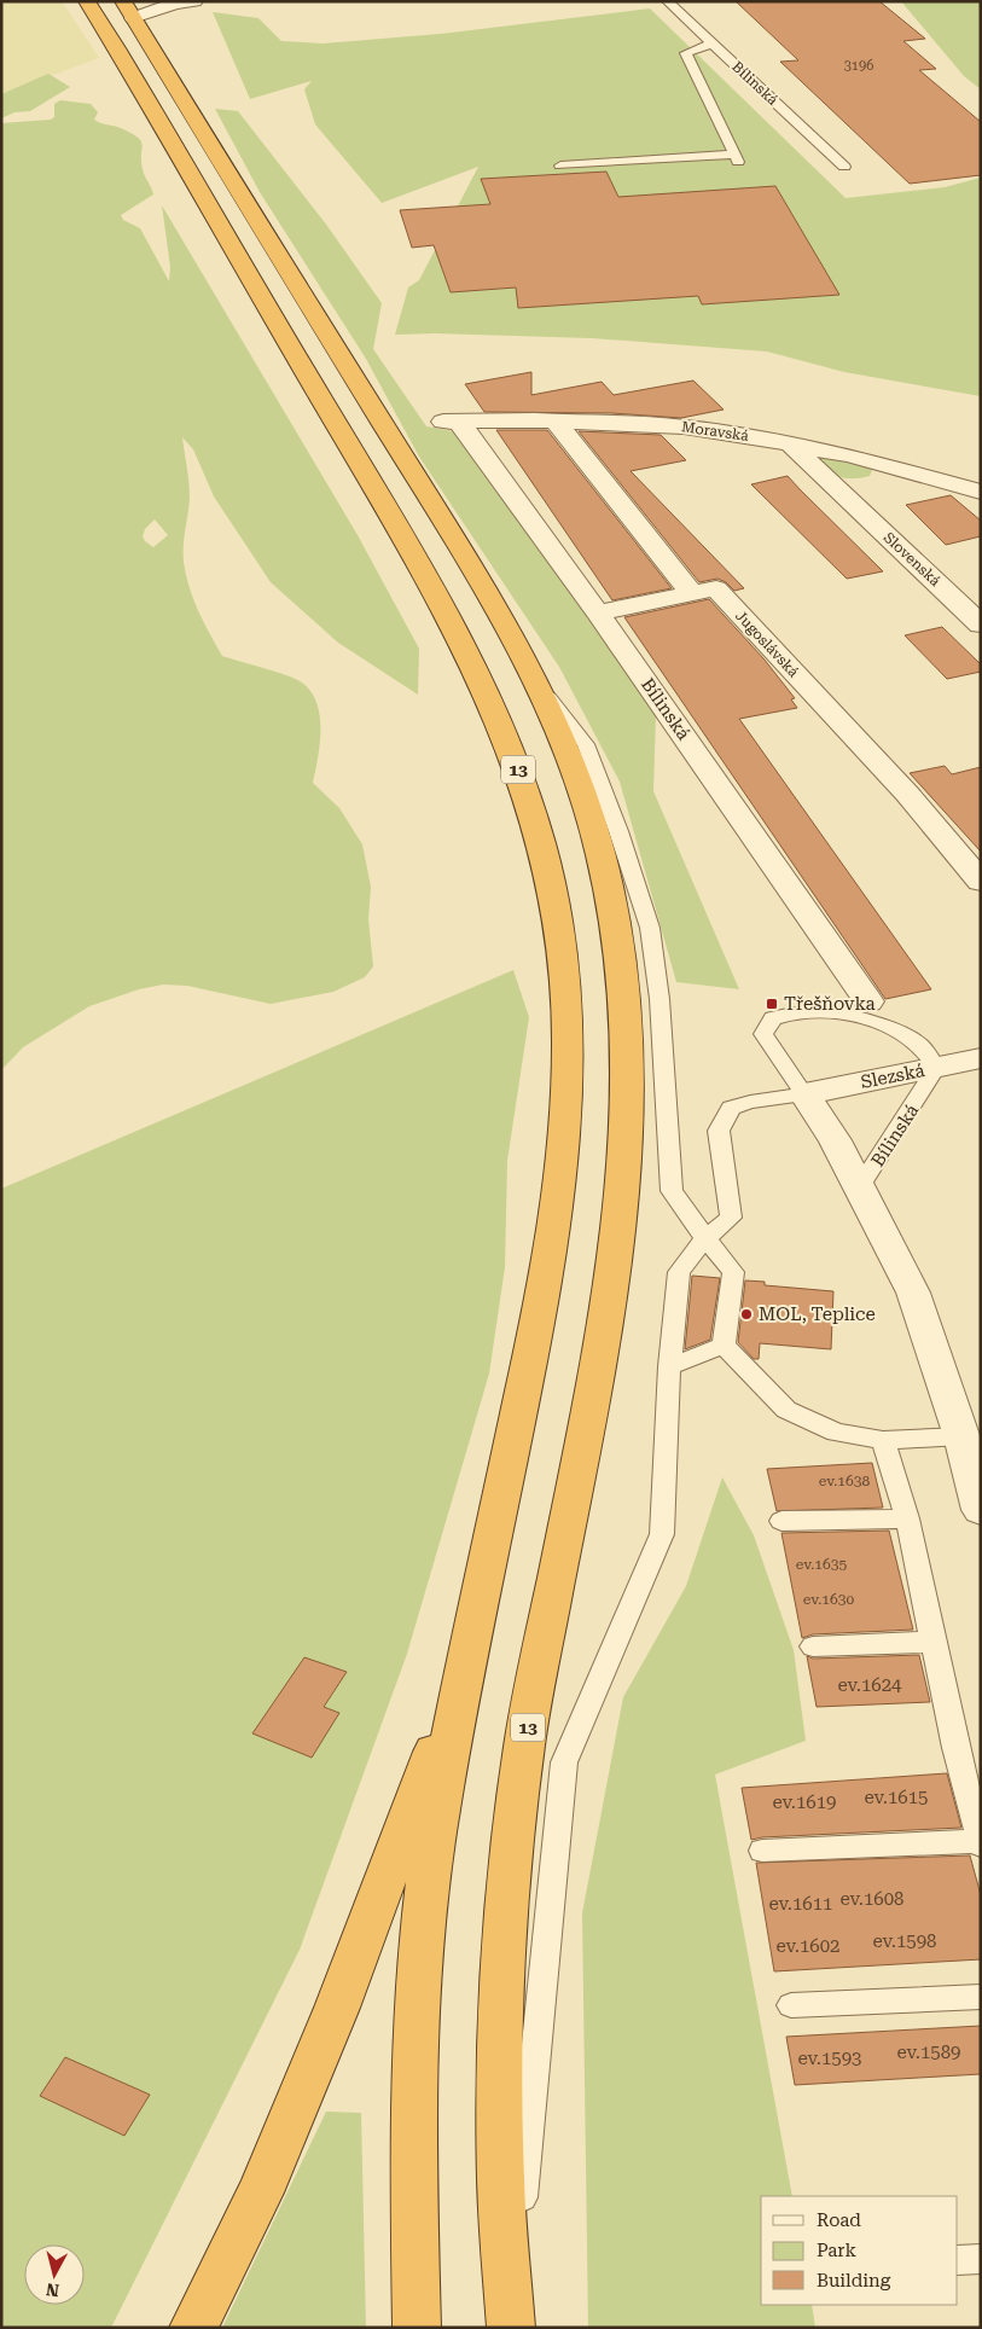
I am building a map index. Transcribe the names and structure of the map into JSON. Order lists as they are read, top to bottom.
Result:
{
  "streets": {
    "highway": ["13"],
    "street": [
      "Bílinská",
      "Moravská",
      "Slovenská",
      "Jugoslávská",
      "Slezská"
    ]
  },
  "crossings": [
    ["Bílinská", "Moravská"],
    ["Bílinská", "Slezská"],
    ["Moravská", "Slovenská"]
  ],
  "places": {
    "transit": ["Třešňovka"],
    "other": ["MOL, Teplice"]
  },
  "house_numbers": [
    "3196",
    "ev.1638",
    "ev.1635",
    "ev.1630",
    "ev.1624",
    "ev.1615",
    "ev.1619",
    "ev.1608",
    "ev.1611",
    "ev.1598",
    "ev.1602",
    "ev.1589",
    "ev.1593"
  ],
  "legend": ["Road", "Park", "Building"],
  "north": "bottom"
}
